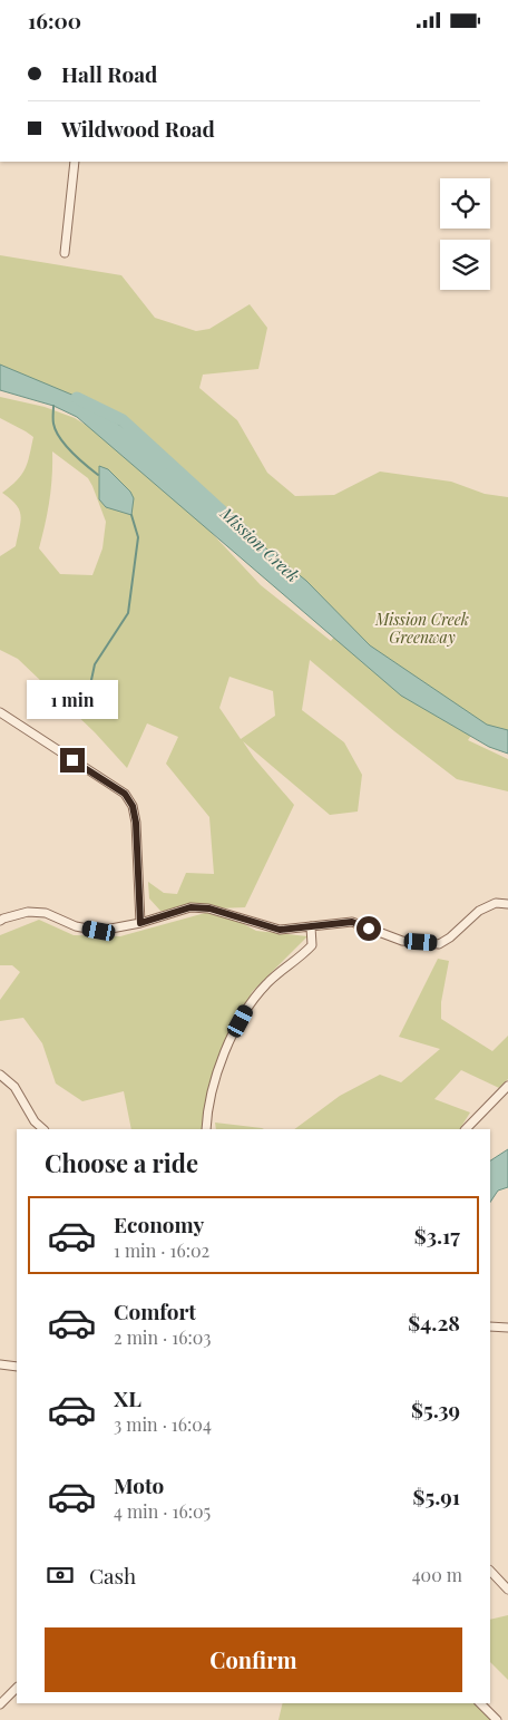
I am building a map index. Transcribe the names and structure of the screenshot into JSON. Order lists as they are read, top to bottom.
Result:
{
  "water": ["Mission Creek"],
  "parks": ["Mission Creek Greenway"],
  "page": {
    "status": "16:00",
    "banner": ["Hall Road", "Wildwood Road"],
    "bubble": "1 min",
    "heading": "Choose a ride",
    "list": [
      {
        "name": "Economy",
        "note": "1 min · 16:02",
        "value": "$3.17"
      },
      {
        "name": "Comfort",
        "note": "2 min · 16:03",
        "value": "$4.28"
      },
      {
        "name": "XL",
        "note": "3 min · 16:04",
        "value": "$5.39"
      },
      {
        "name": "Moto",
        "note": "4 min · 16:05",
        "value": "$5.91"
      }
    ],
    "pay": ["Cash", "400 m"],
    "buttons": "Confirm"
  }
}
